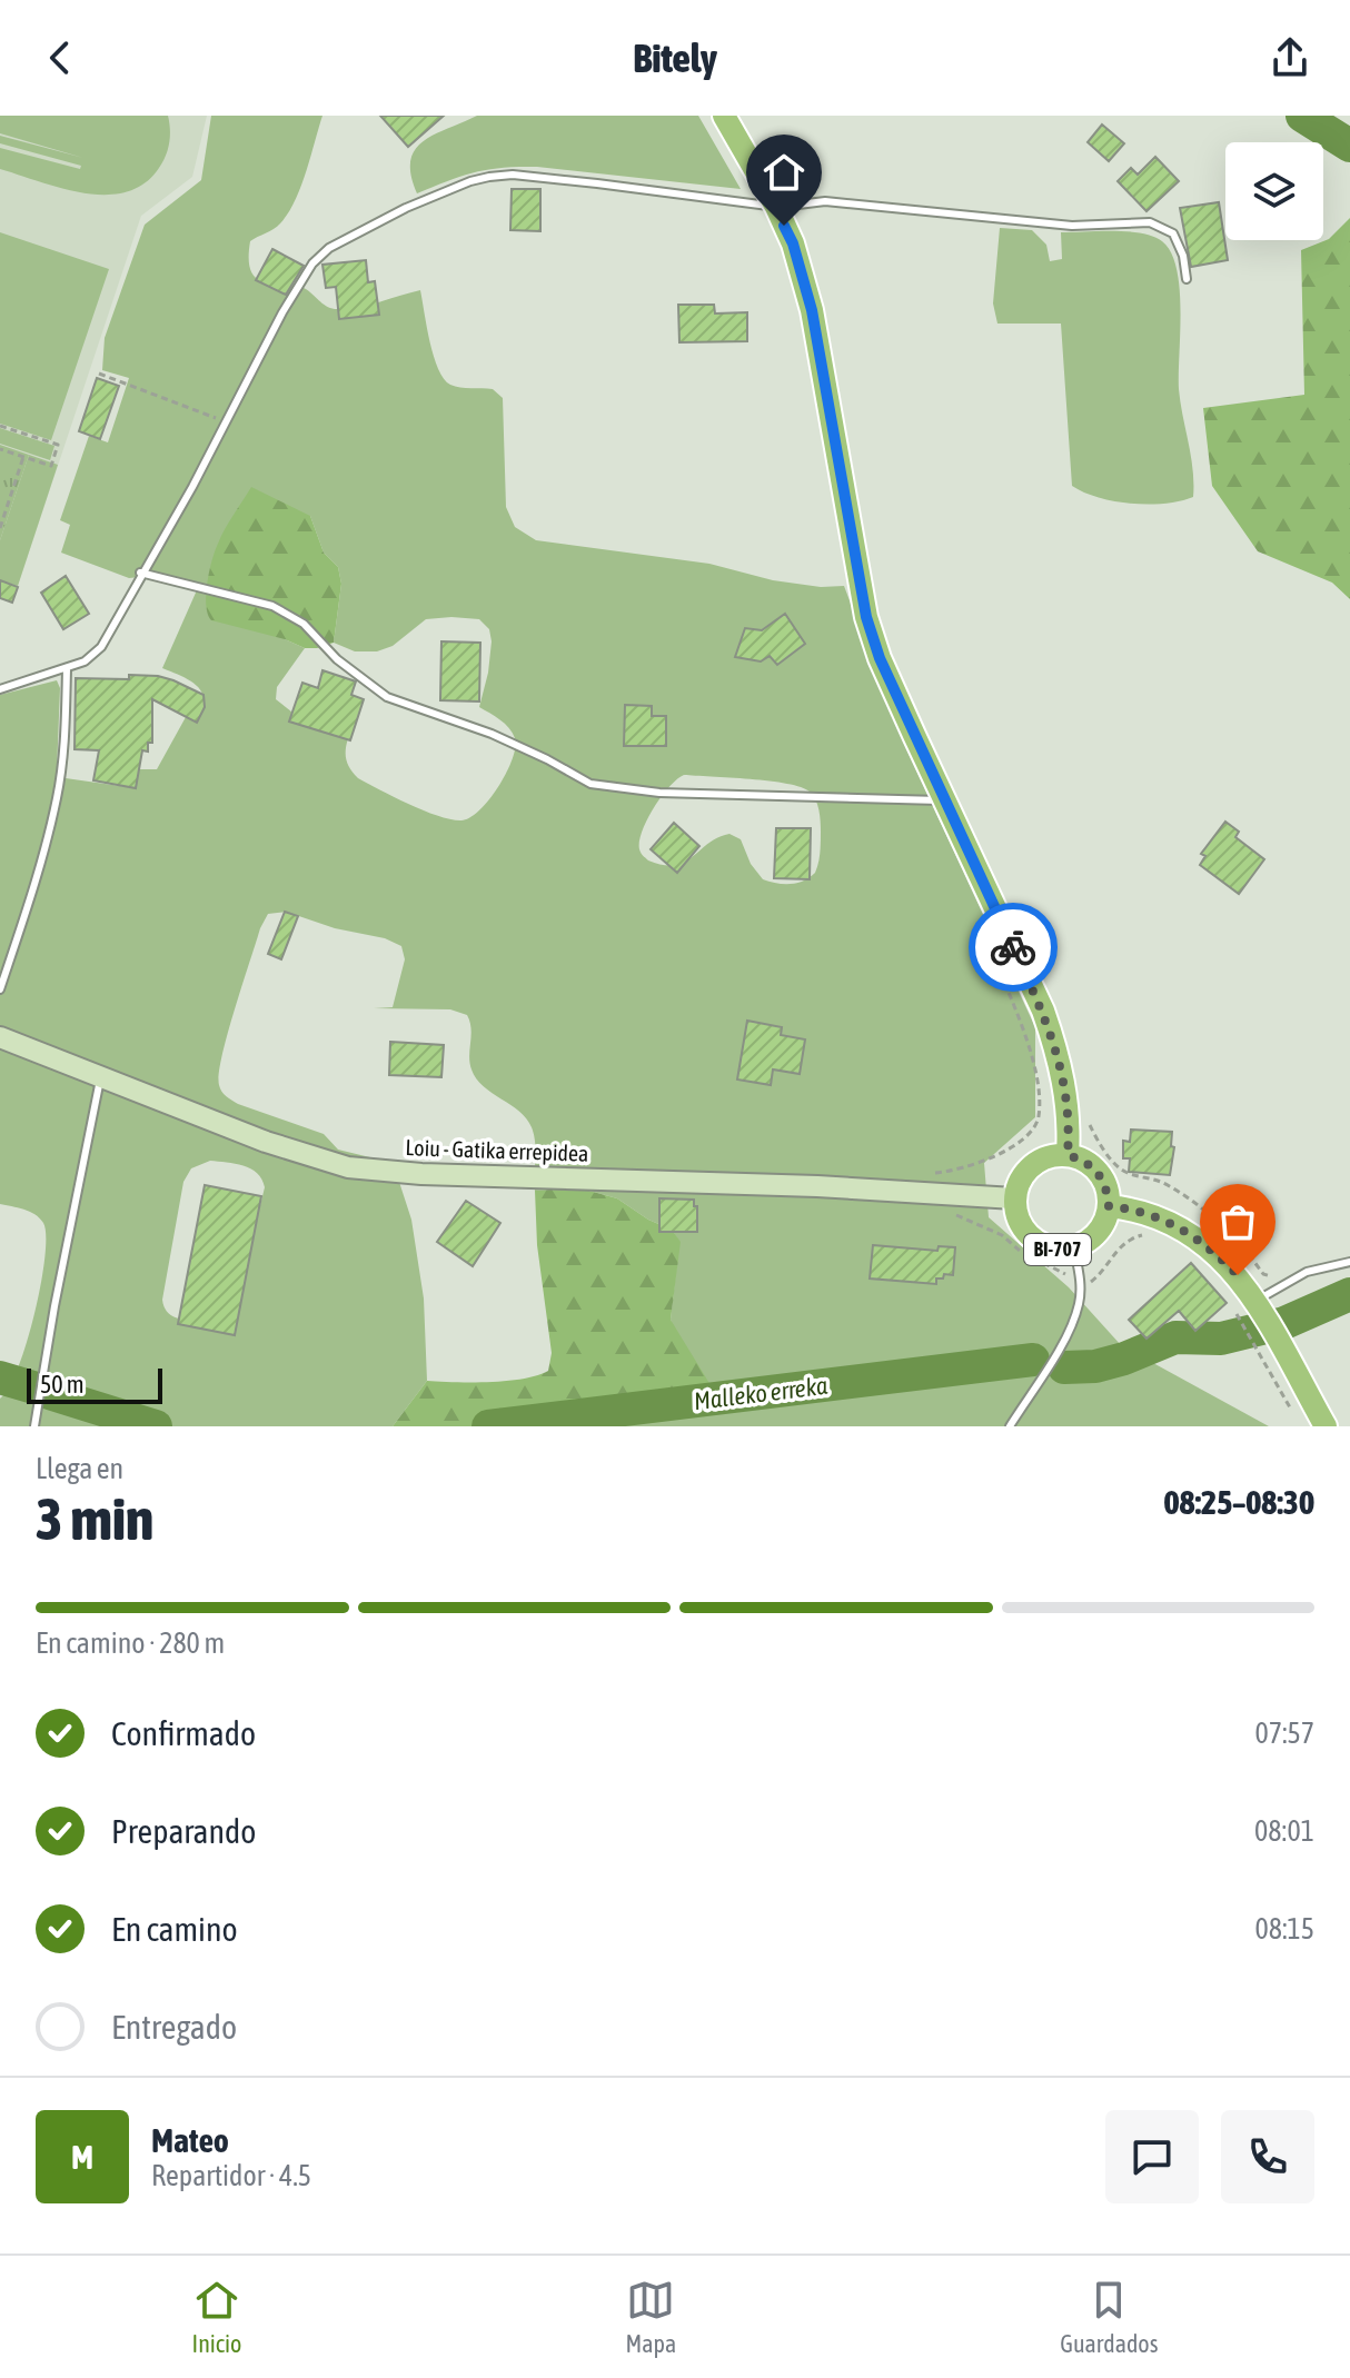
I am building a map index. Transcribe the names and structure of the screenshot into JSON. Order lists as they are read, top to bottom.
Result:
{
  "streets": {
    "main road": ["BI-707"],
    "street": ["Loiu - Gatika errepidea"]
  },
  "crossings": [
    ["Loiu - Gatika errepidea", "BI-707"]
  ],
  "water": ["Malleko erreka"],
  "scale_bar": "50 m",
  "page": {
    "header": "Bitely",
    "scale": "50 m",
    "heading": ["3 min", "Llega en", "08:25–08:30"],
    "panel": ["Mateo", "Repartidor · 4.5"],
    "bar": "En camino · 280 m",
    "list": [
      ["Confirmado", "07:57"],
      ["Preparando", "08:01"],
      ["En camino", "08:15"],
      "Entregado"
    ],
    "round": "M",
    "tabs": ["Inicio", "Mapa", "Guardados"]
  }
}
